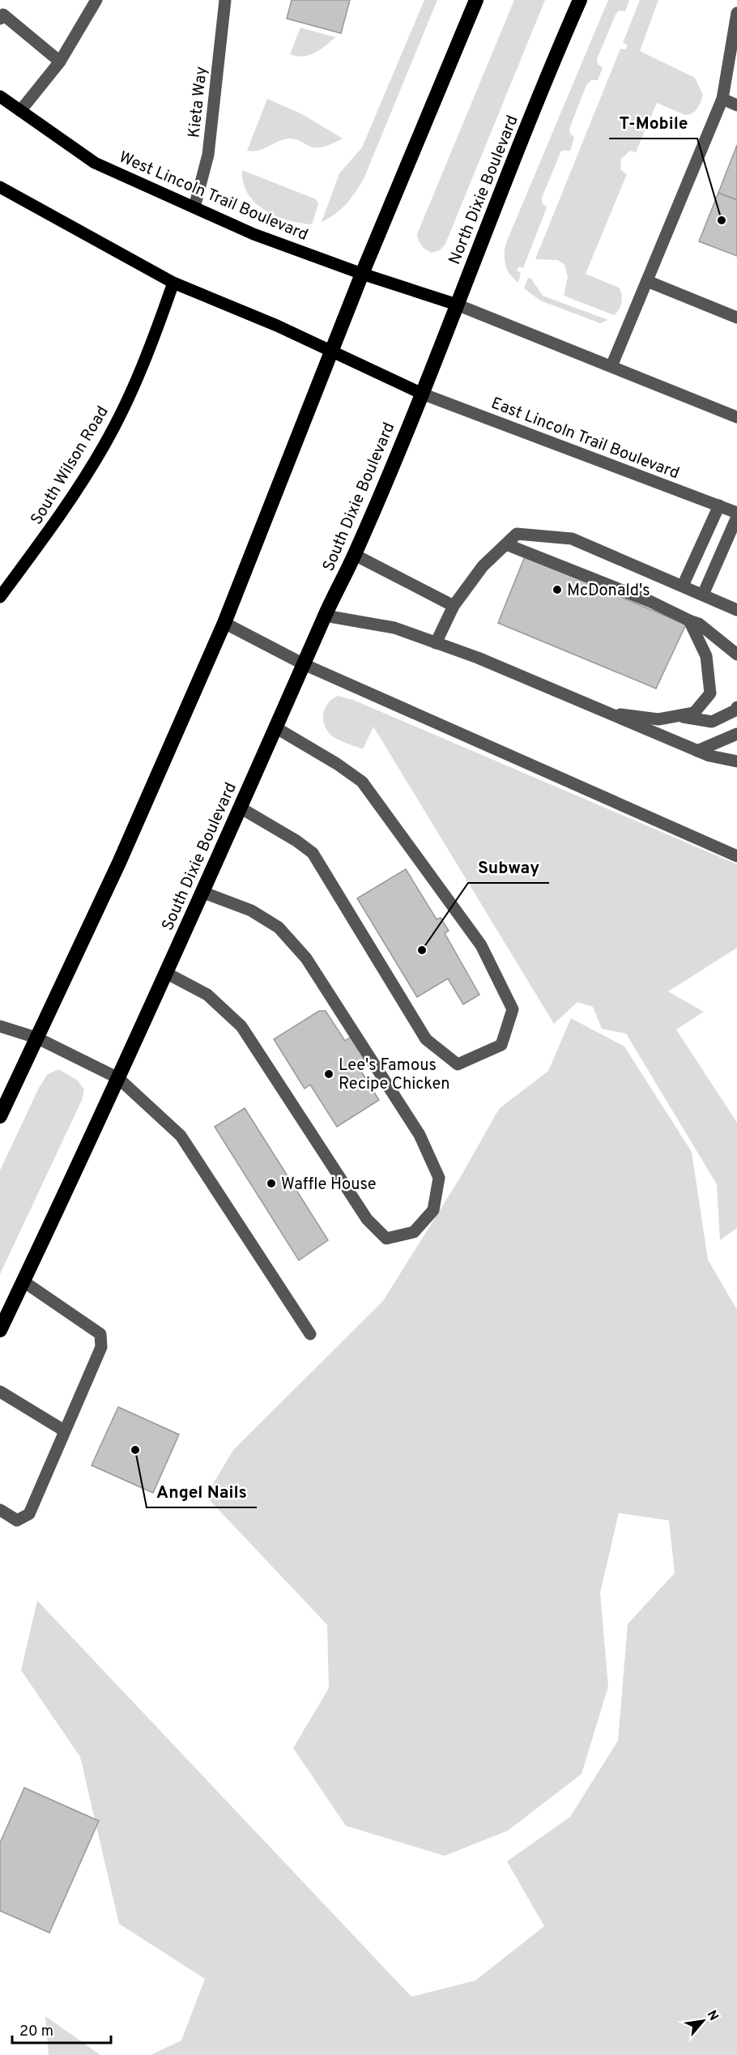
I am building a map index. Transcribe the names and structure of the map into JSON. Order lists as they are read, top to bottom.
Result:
{
  "streets": {
    "highway": ["North Dixie Boulevard", "South Dixie Boulevard"],
    "main road": ["West Lincoln Trail Boulevard", "South Wilson Road"],
    "street": ["Kieta Way", "East Lincoln Trail Boulevard"]
  },
  "crossings": [
    ["Kieta Way", "West Lincoln Trail Boulevard"],
    ["North Dixie Boulevard", "West Lincoln Trail Boulevard"],
    ["North Dixie Boulevard", "East Lincoln Trail Boulevard"],
    ["North Dixie Boulevard", "South Dixie Boulevard"],
    ["East Lincoln Trail Boulevard", "South Dixie Boulevard"]
  ],
  "places": [
    "T-Mobile",
    "McDonald's",
    "Subway",
    "Lee's Famous Recipe Chicken",
    "Waffle House",
    "Angel Nails"
  ],
  "scale_bar": "20 m",
  "north": "top right"
}
